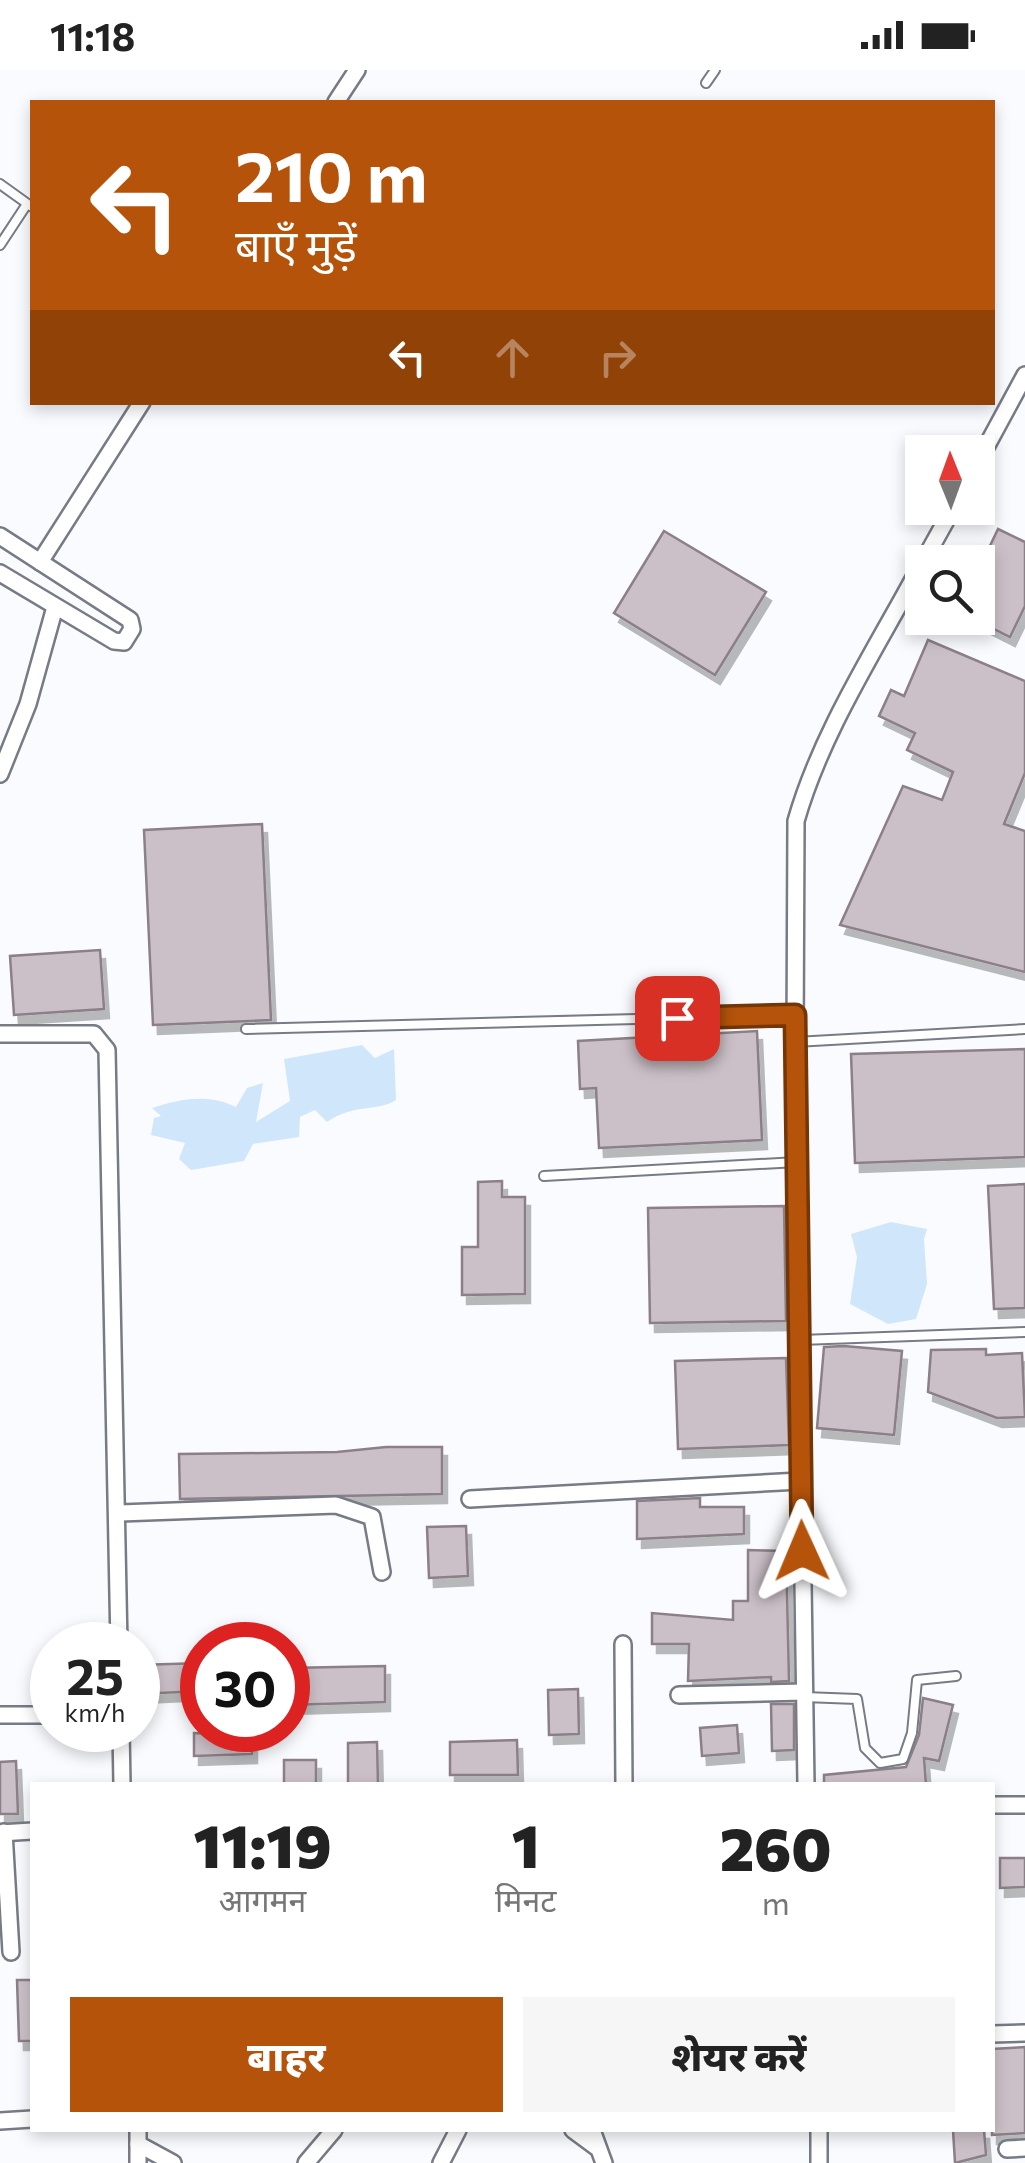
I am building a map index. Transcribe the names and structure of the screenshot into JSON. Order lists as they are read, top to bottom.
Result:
{
  "north": "top",
  "page": {
    "status": "11:18",
    "turn": ["210 m", "बाएँ मुड़ें"],
    "speed": "25 km/h",
    "limit": "30",
    "eta": [
      "11:19",
      "आगमन",
      "1",
      "मिनट",
      "260",
      "m"
    ],
    "buttons": ["बाहर", "शेयर करें"]
  }
}
